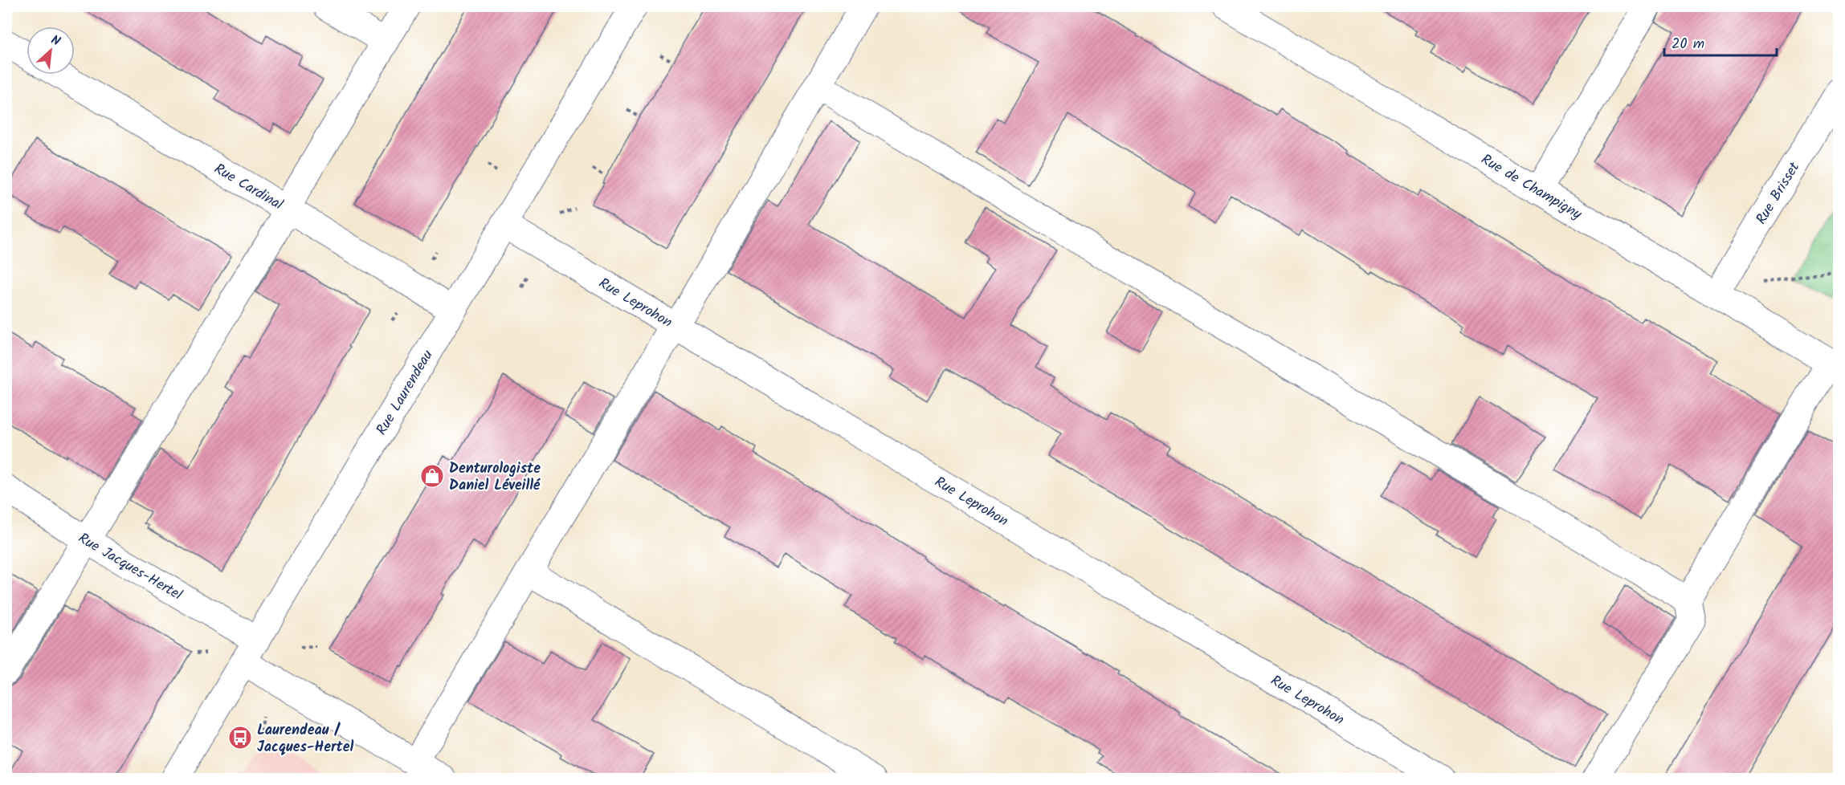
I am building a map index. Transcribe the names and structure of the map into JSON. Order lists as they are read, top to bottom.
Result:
{
  "streets": {
    "street": [
      "Rue Cardinal",
      "Rue de Champigny",
      "Rue Brisset",
      "Rue Leprohon",
      "Rue Laurendeau",
      "Rue Jacques-Hertel"
    ]
  },
  "crossings": [
    ["Rue Cardinal", "Rue Laurendeau"],
    ["Rue de Champigny", "Rue Brisset"],
    ["Rue Leprohon", "Rue Laurendeau"],
    ["Rue Laurendeau", "Rue Jacques-Hertel"]
  ],
  "places": {
    "shop": ["Denturologiste Daniel Léveillé"],
    "bus stop": ["Laurendeau / Jacques-Hertel"]
  },
  "scale_bar": "20 m",
  "north": "top right"
}
